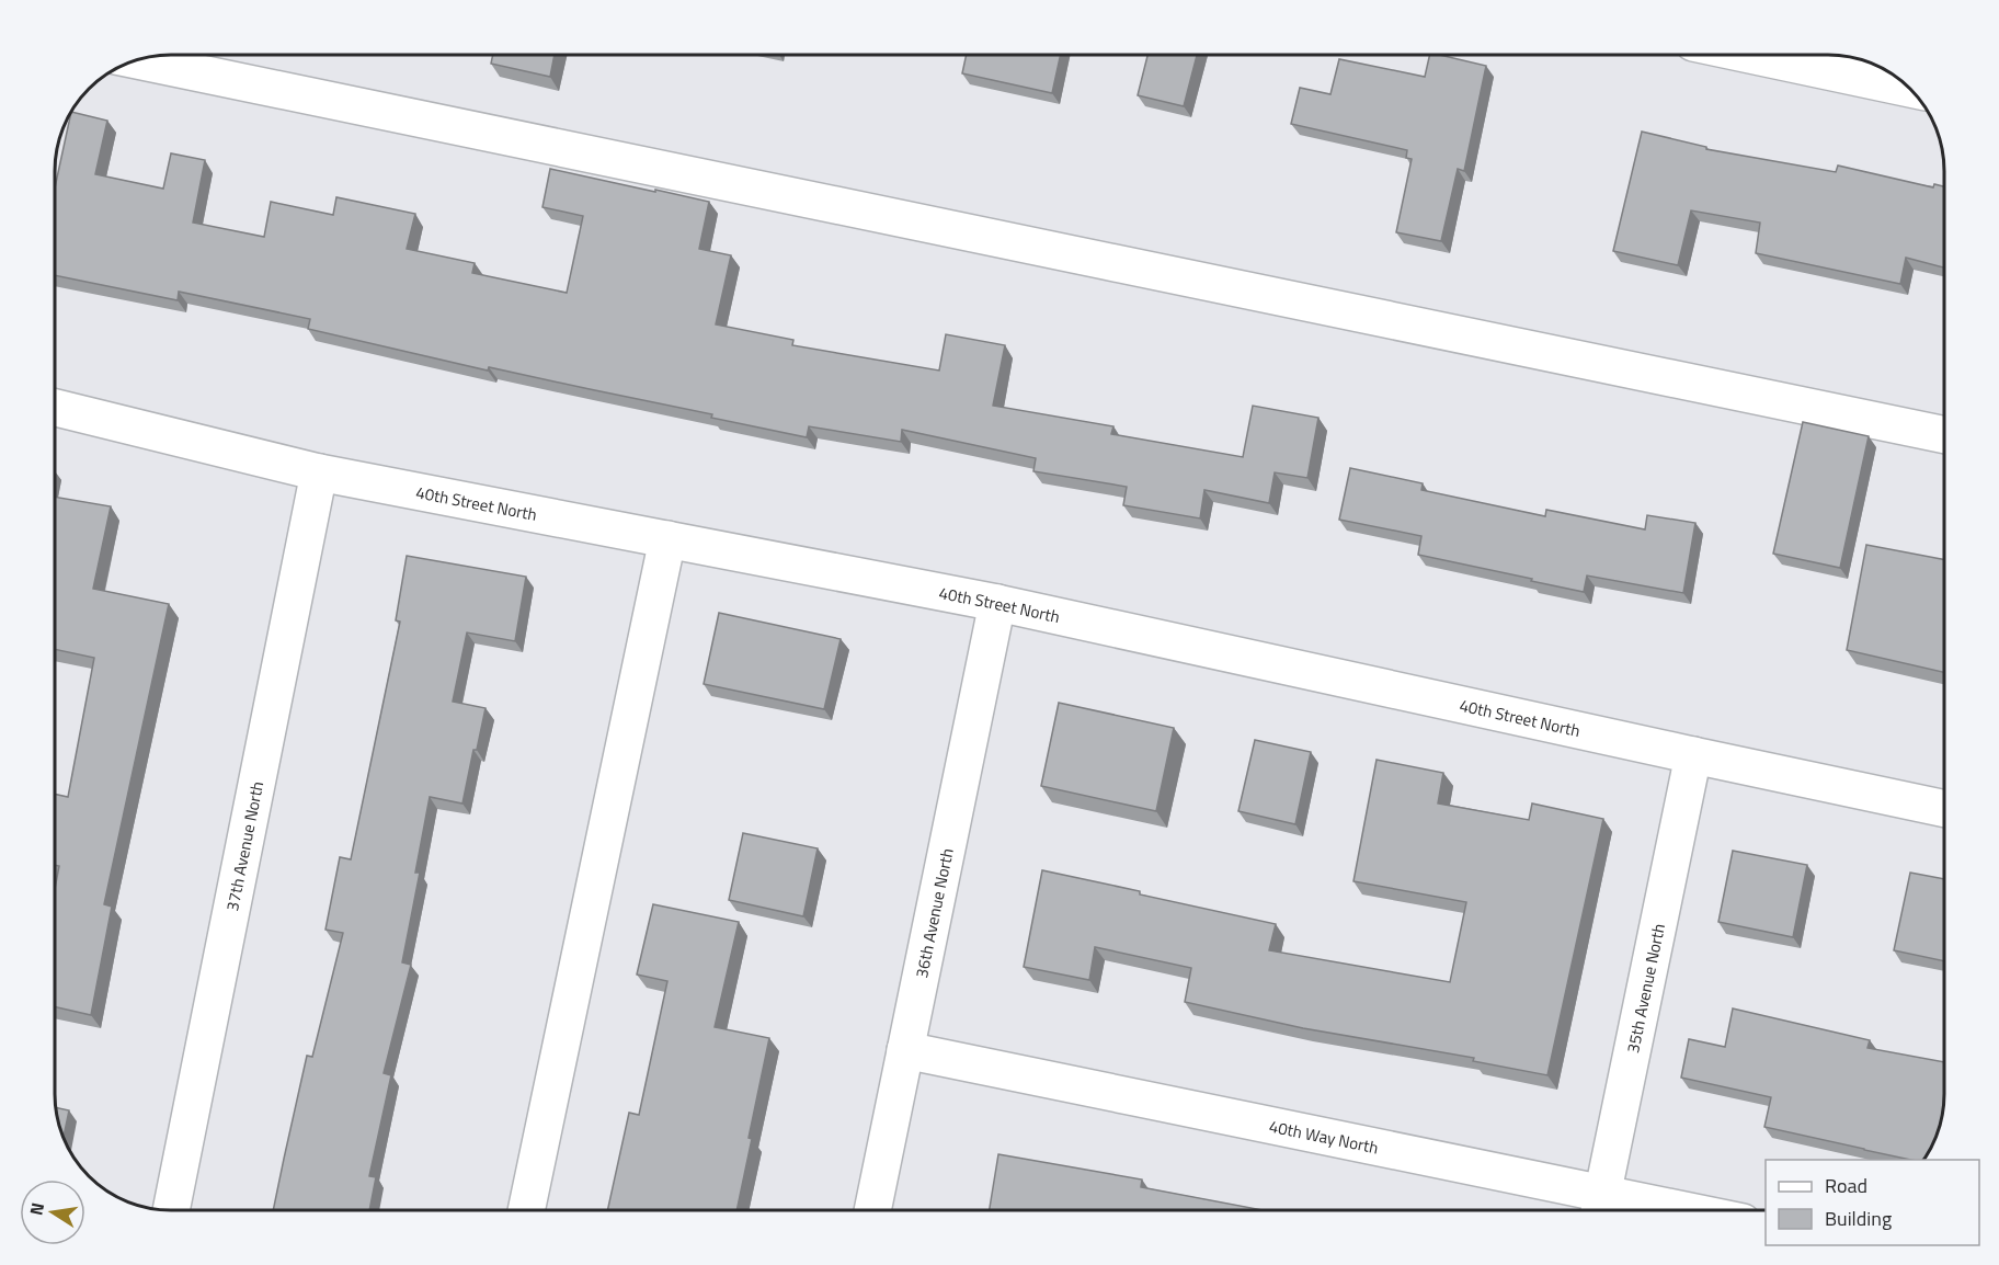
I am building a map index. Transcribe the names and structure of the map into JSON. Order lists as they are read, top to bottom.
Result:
{
  "streets": {
    "street": [
      "40th Street North",
      "37th Avenue North",
      "36th Avenue North",
      "35th Avenue North",
      "40th Way North"
    ]
  },
  "crossings": [
    ["40th Street North", "37th Avenue North"],
    ["40th Street North", "36th Avenue North"],
    ["40th Street North", "35th Avenue North"],
    ["36th Avenue North", "40th Way North"],
    ["35th Avenue North", "40th Way North"]
  ],
  "legend": ["Road", "Building"],
  "north": "left"
}
